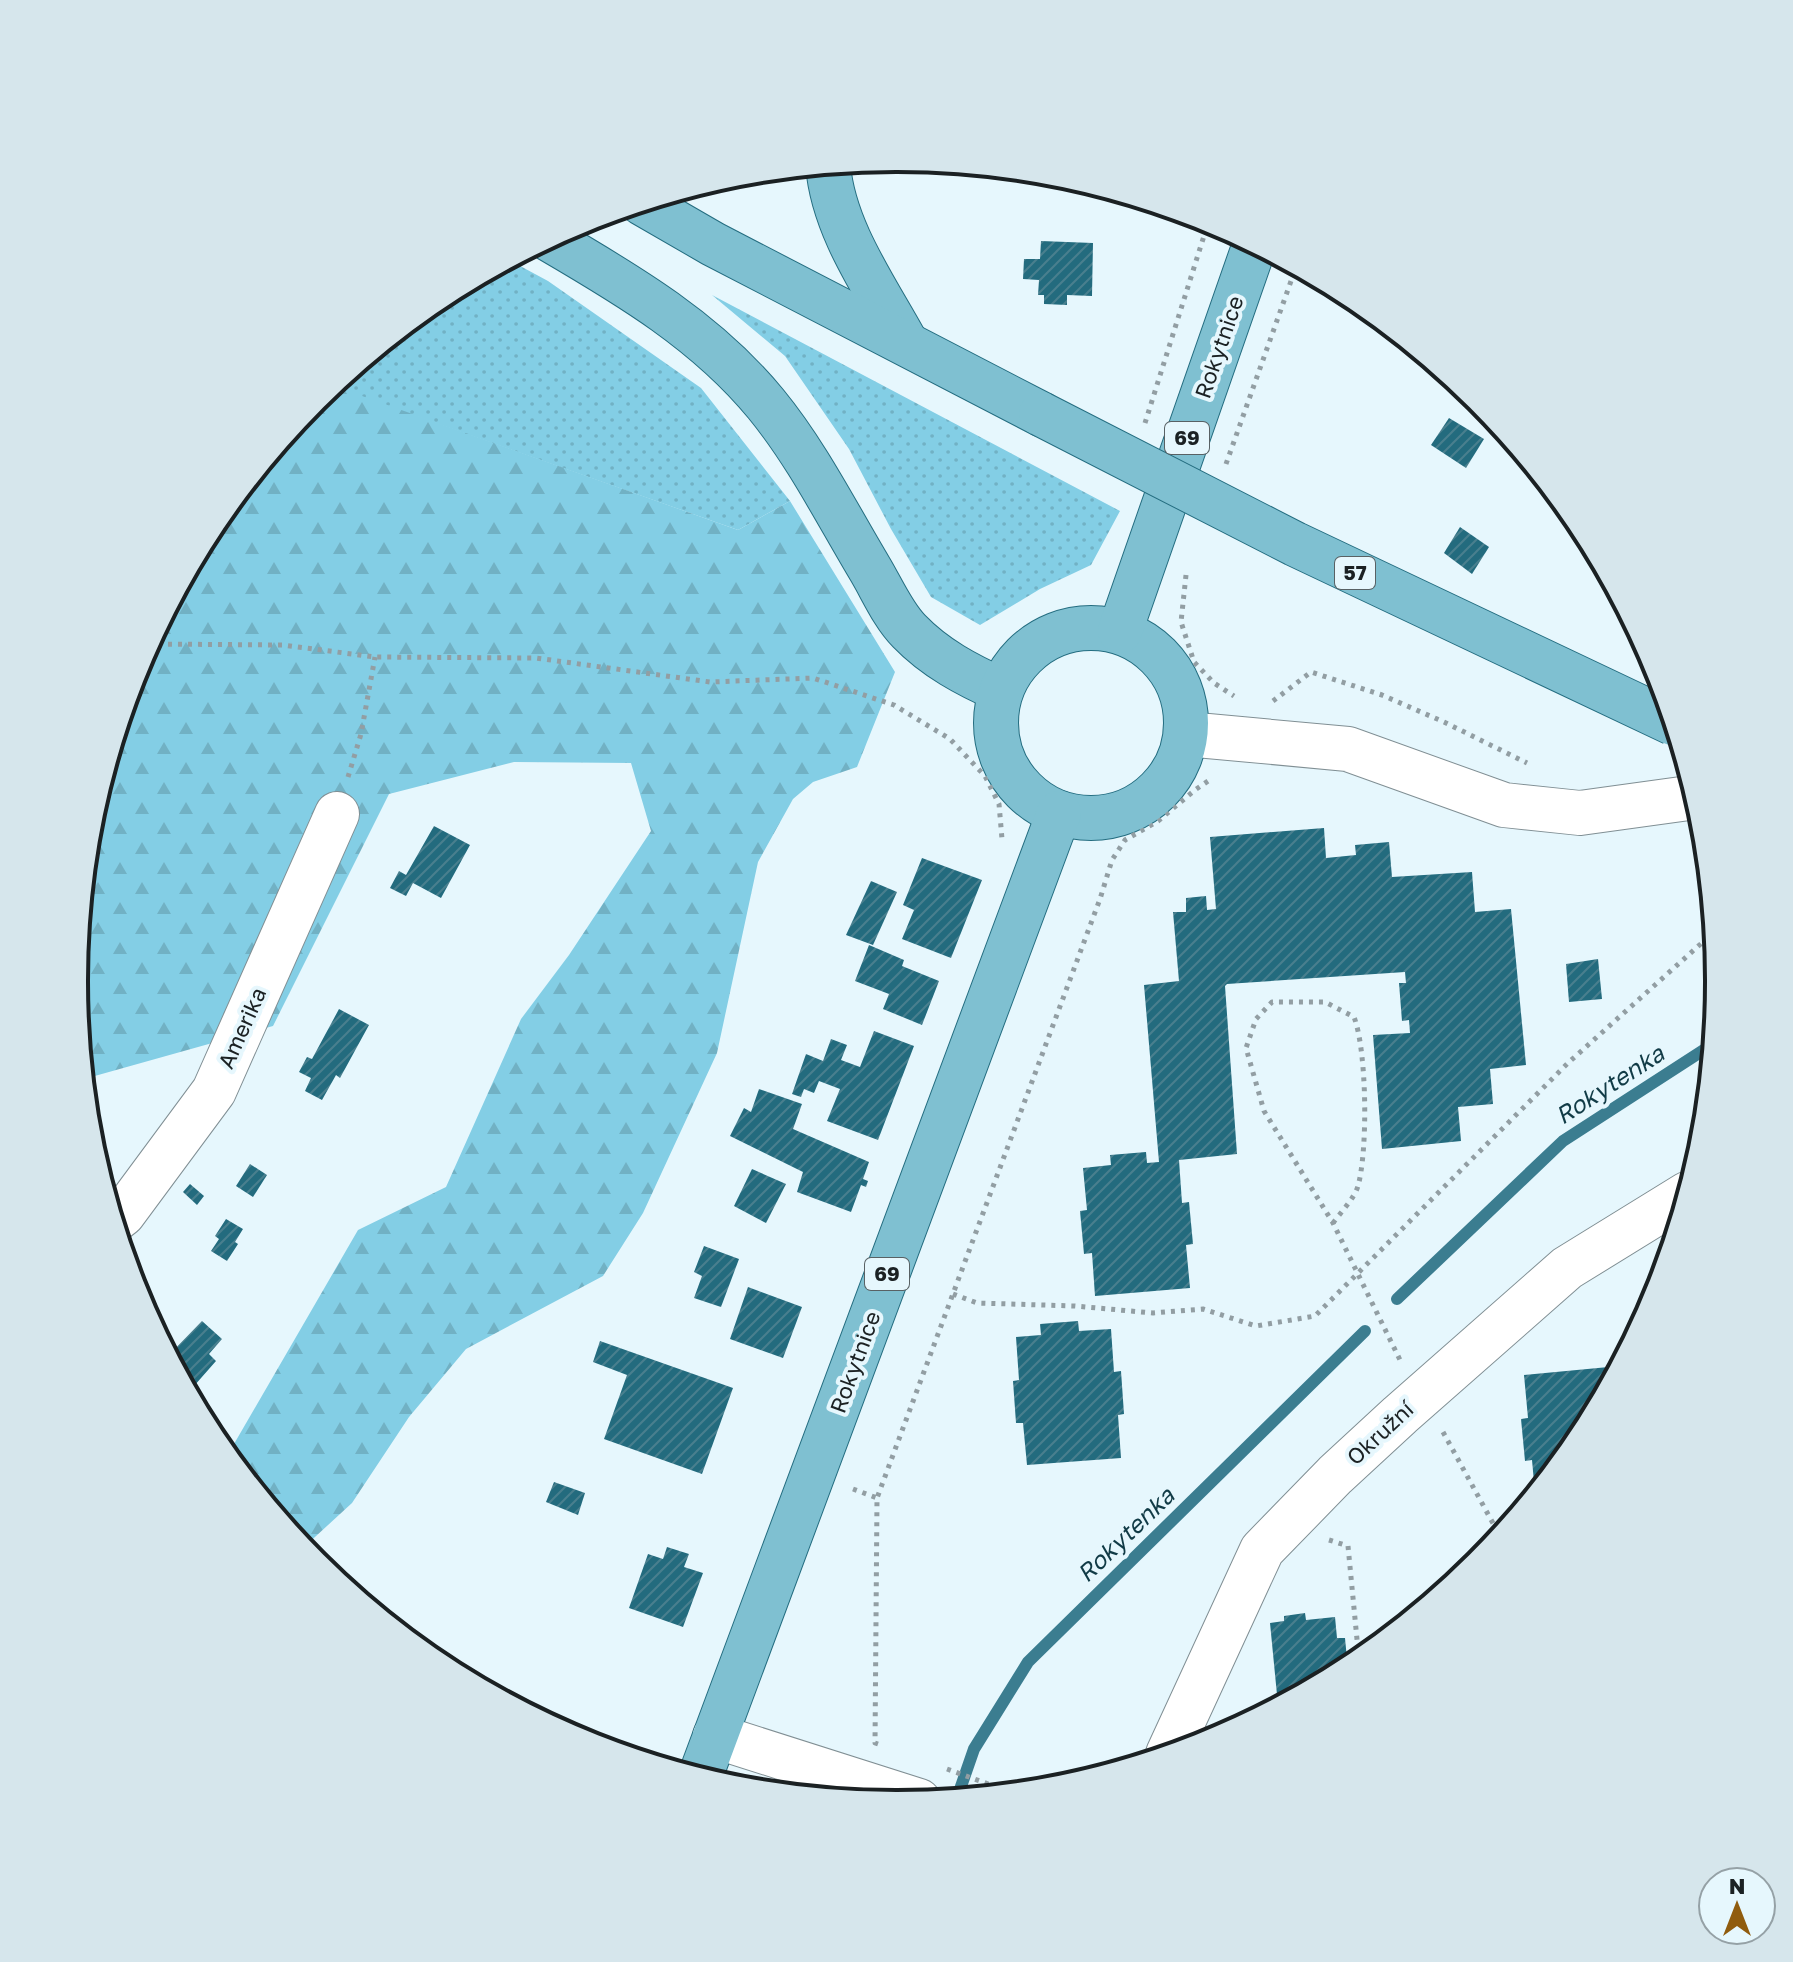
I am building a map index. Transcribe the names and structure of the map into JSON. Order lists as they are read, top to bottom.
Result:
{
  "streets": {
    "main road": ["Rokytnice", "69", "57"],
    "street": ["Amerika", "Okružní"]
  },
  "water": ["Rokytenka"],
  "north": "top"
}
